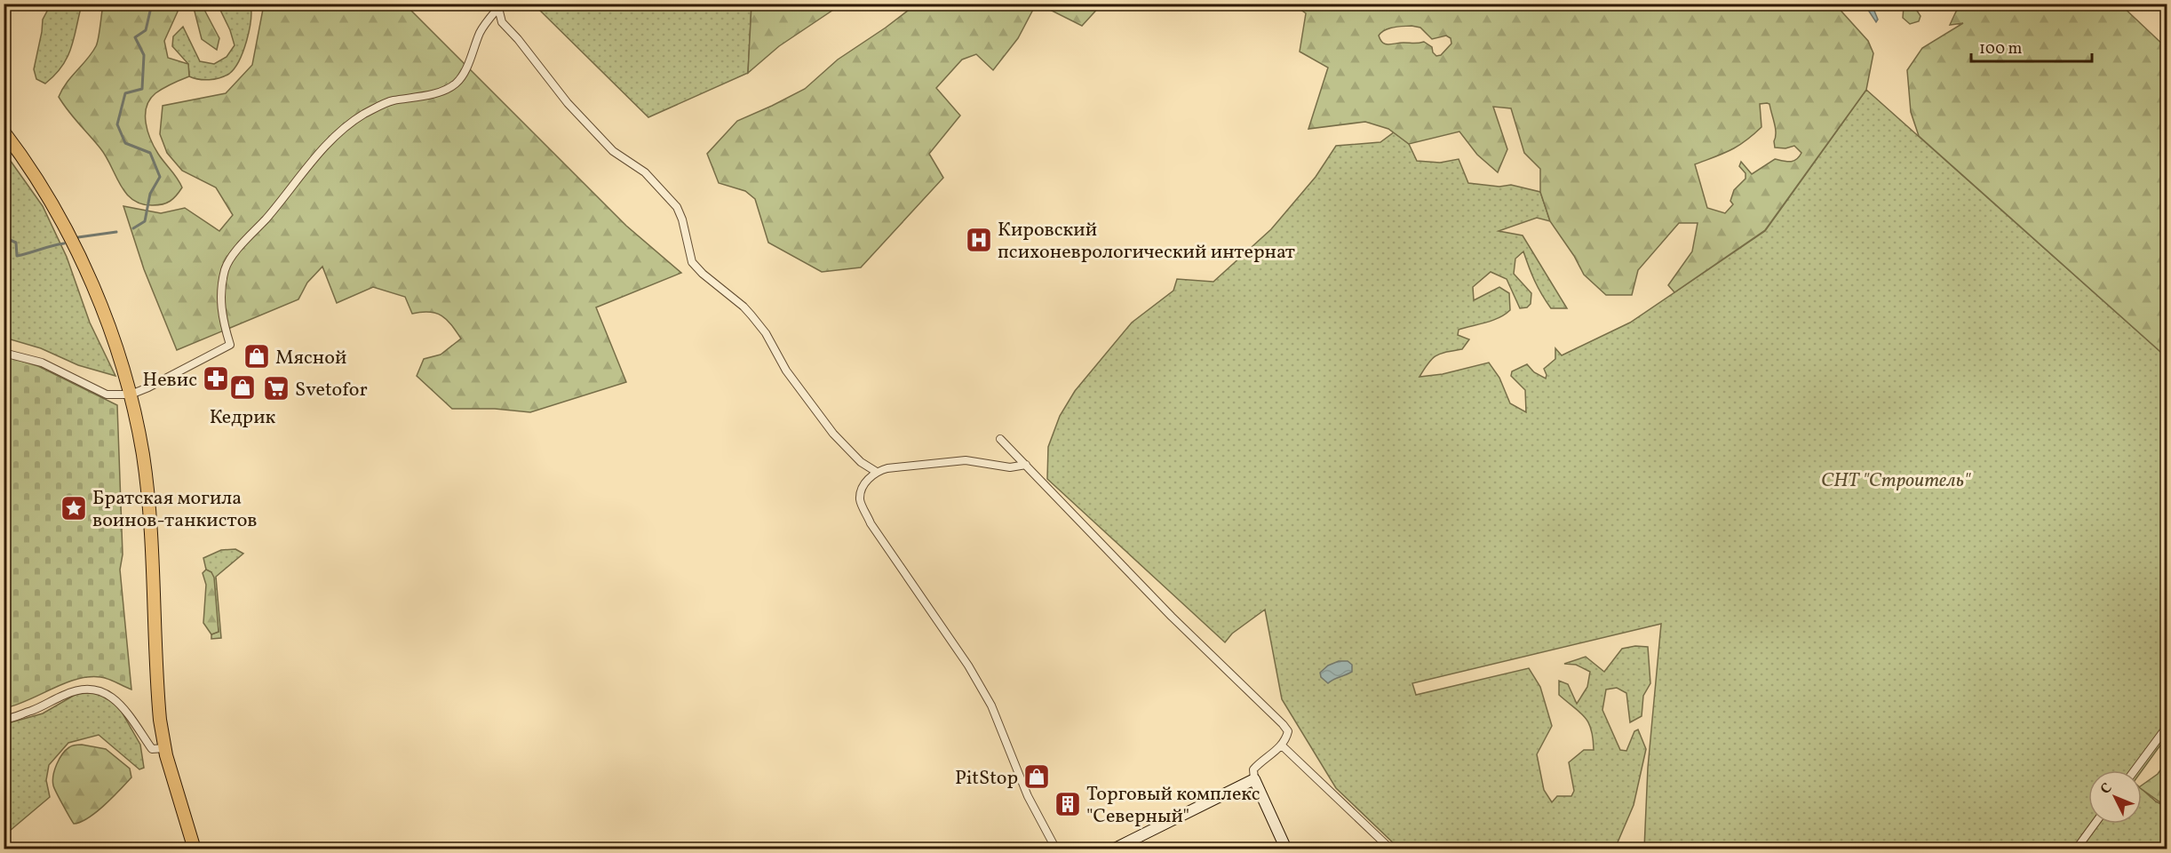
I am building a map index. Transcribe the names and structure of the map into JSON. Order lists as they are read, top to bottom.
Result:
{
  "parks": ["СНТ \"Строитель\""],
  "places": {
    "hospital": ["Кировский психоневрологический интернат"],
    "shop": ["Мясной", "Кедрик", "PitStop"],
    "pharmacy": ["Невис"],
    "supermarket": ["Svetofor"],
    "place": ["Братская могила воинов-танкистов"],
    "building": ["Торговый комплекс \"Северный\""]
  },
  "scale_bar": "100 m",
  "north": "top left"
}
